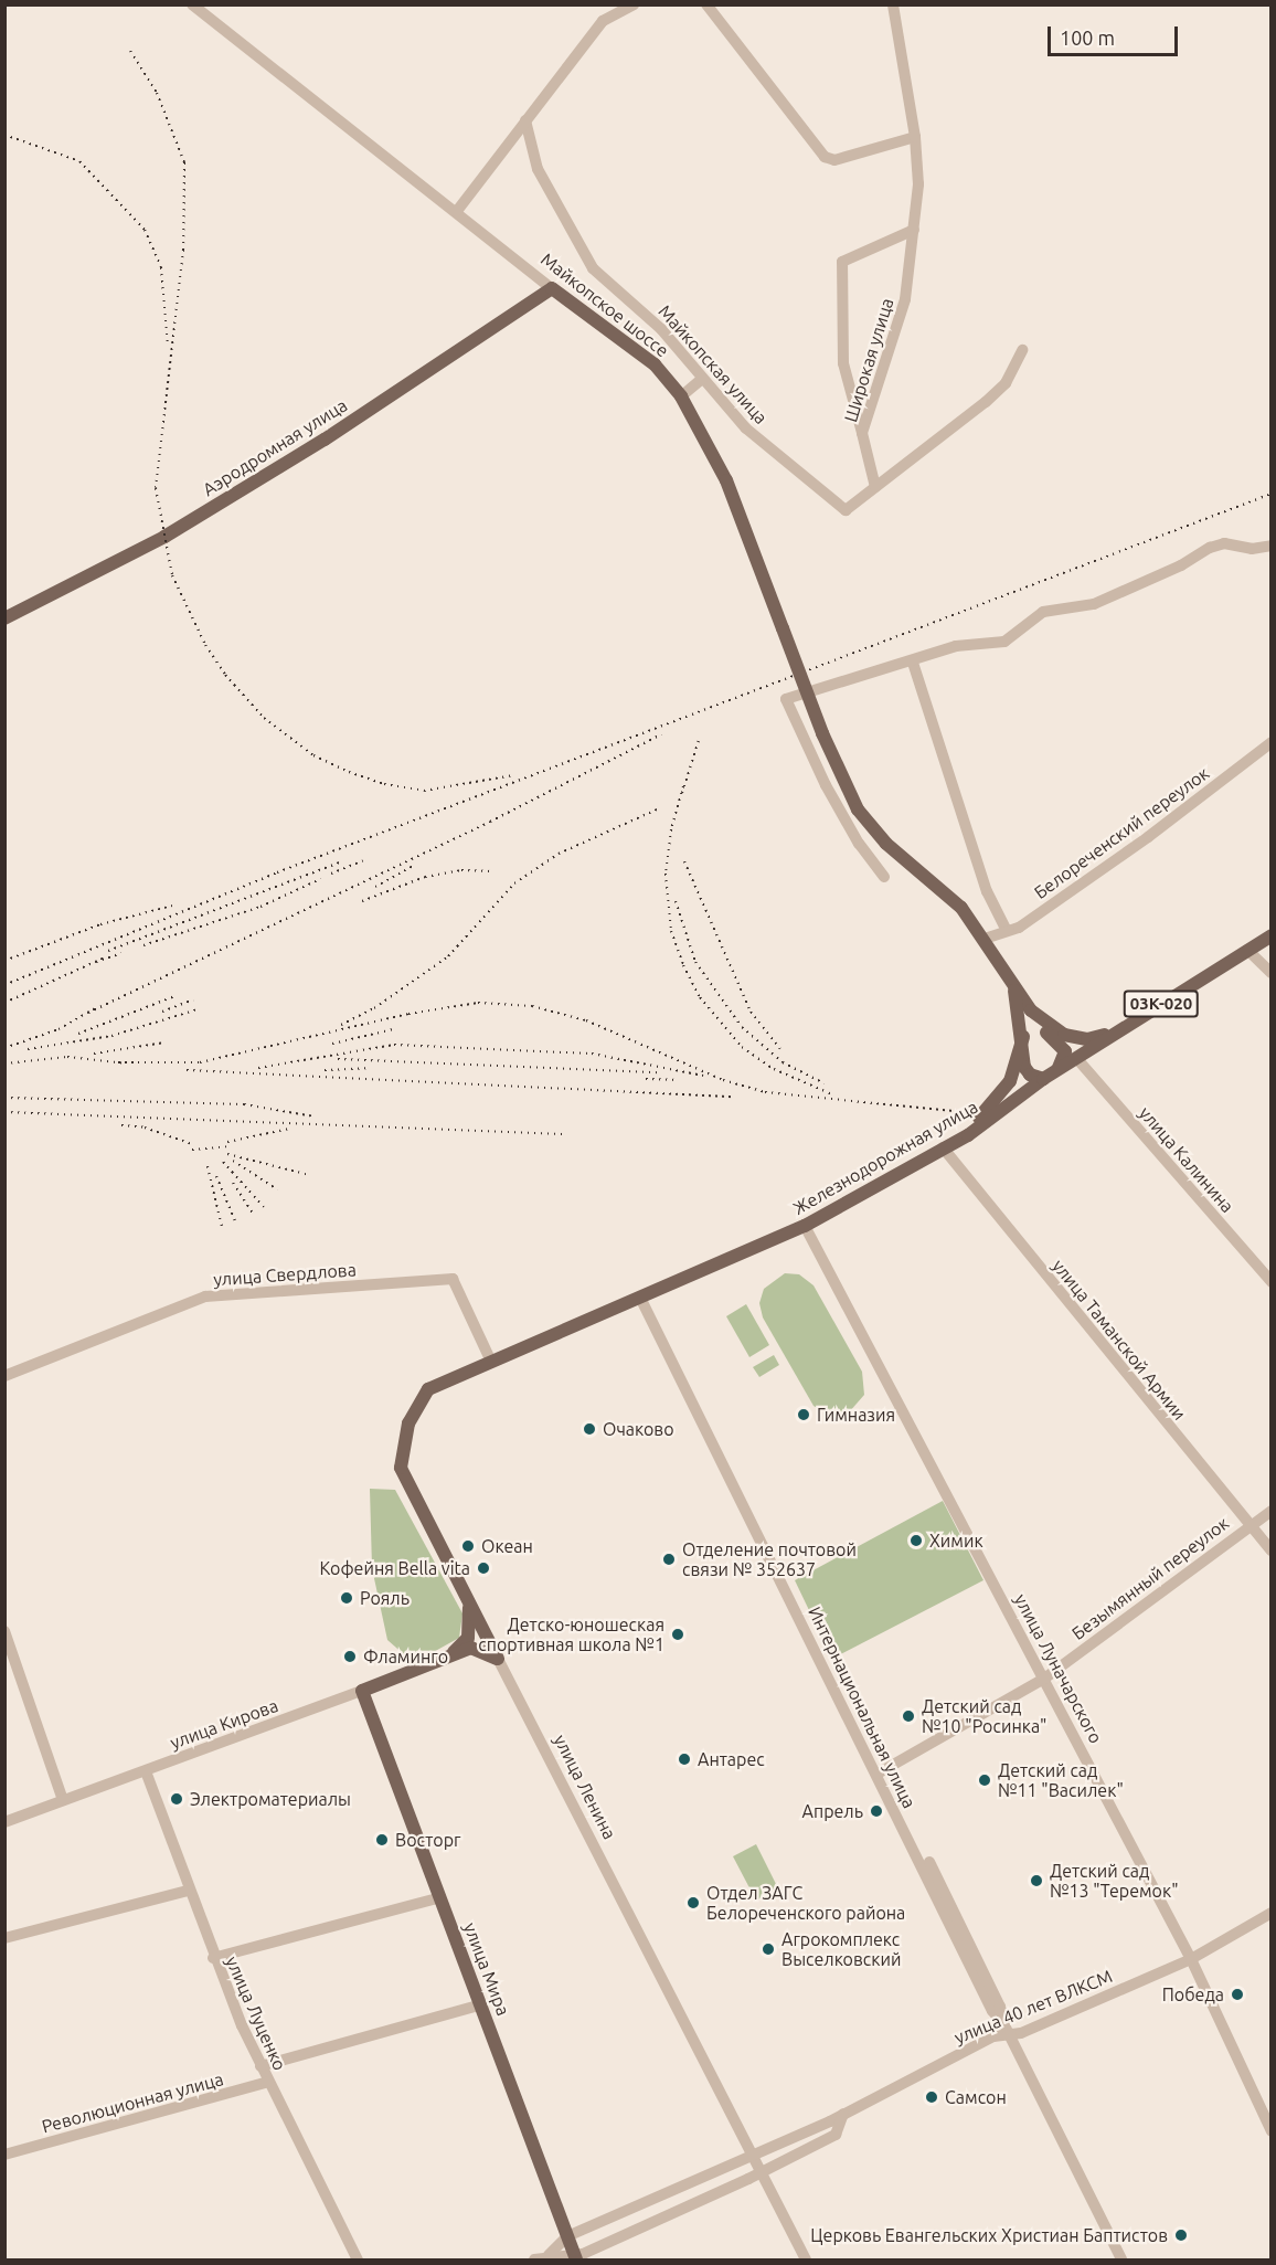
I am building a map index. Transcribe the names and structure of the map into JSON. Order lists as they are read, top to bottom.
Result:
{
  "streets": {
    "main road": [
      "Майкопское шоссе",
      "Аэродромная улица",
      "03К-020",
      "Железнодорожная улица",
      "улица Кирова",
      "улица Ленина",
      "улица Мира"
    ],
    "street": [
      "Широкая улица",
      "Майкопская улица",
      "Белореченский переулок",
      "улица Калинина",
      "улица Свердлова",
      "улица Таманской Армии",
      "Безымянный переулок",
      "улица Луначарского",
      "Интернациональная улица",
      "улица 40 лет ВЛКСМ",
      "улица Луценко",
      "Революционная улица"
    ]
  },
  "crossings": [
    ["Майкопское шоссе", "Аэродромная улица"],
    ["Майкопское шоссе", "Белореченский переулок"],
    ["Широкая улица", "Майкопская улица"],
    ["Железнодорожная улица", "улица Калинина"],
    ["Железнодорожная улица", "улица Свердлова"],
    ["Железнодорожная улица", "улица Таманской Армии"],
    ["Железнодорожная улица", "улица Луначарского"],
    ["Железнодорожная улица", "Интернациональная улица"],
    ["Железнодорожная улица", "улица Ленина"],
    ["улица Свердлова", "улица Ленина"],
    ["улица Таманской Армии", "Безымянный переулок"],
    ["Безымянный переулок", "улица Луначарского"],
    ["Безымянный переулок", "Интернациональная улица"],
    ["улица Луначарского", "улица 40 лет ВЛКСМ"],
    ["Интернациональная улица", "улица 40 лет ВЛКСМ"],
    ["улица Кирова", "улица Ленина"],
    ["улица Кирова", "улица Мира"],
    ["улица Кирова", "улица Луценко"],
    ["улица Ленина", "улица 40 лет ВЛКСМ"],
    ["улица Мира", "улица 40 лет ВЛКСМ"],
    ["улица Луценко", "Революционная улица"]
  ],
  "places": [
    "Гимназия",
    "Очаково",
    "Химик",
    "Океан",
    "Отделение почтовой связи № 352637",
    "Кофейня Bella vita",
    "Рояль",
    "Детско-юношеская спортивная школа №1",
    "Фламинго",
    "Детский сад №10 \"Росинка\"",
    "Антарес",
    "Детский сад №11 \"Василек\"",
    "Электроматериалы",
    "Апрель",
    "Восторг",
    "Детский сад №13 \"Теремок\"",
    "Отдел ЗАГС Белореченского района",
    "Агрокомплекс Выселковский",
    "Победа",
    "Самсон",
    "Церковь Евангельских Христиан Баптистов"
  ],
  "scale_bar": "100 m"
}
